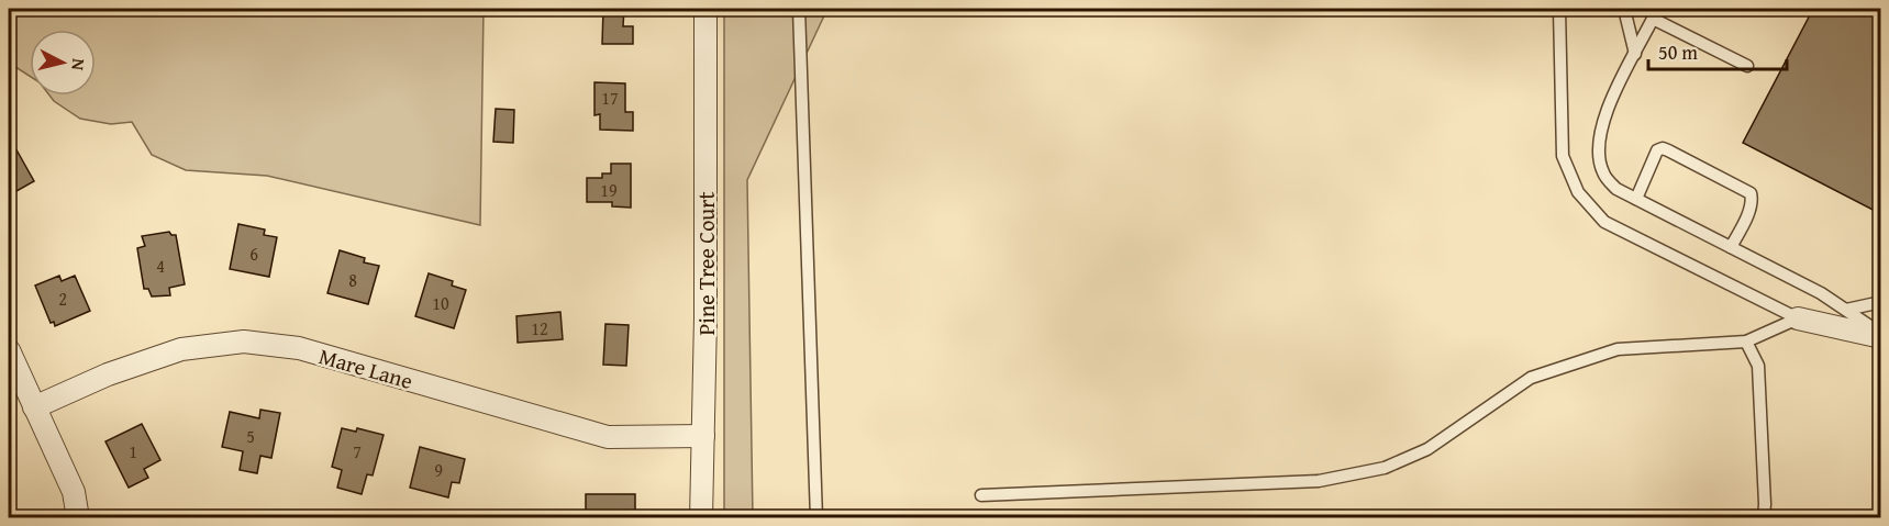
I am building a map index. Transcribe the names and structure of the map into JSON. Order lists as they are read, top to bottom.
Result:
{
  "streets": {
    "street": ["Pine Tree Court", "Mare Lane"]
  },
  "crossings": [
    ["Pine Tree Court", "Mare Lane"]
  ],
  "house_numbers": [
    "17",
    "19",
    "6",
    "4",
    "8",
    "2",
    "10",
    "12",
    "5",
    "1",
    "7",
    "9"
  ],
  "scale_bar": "50 m",
  "north": "right"
}
